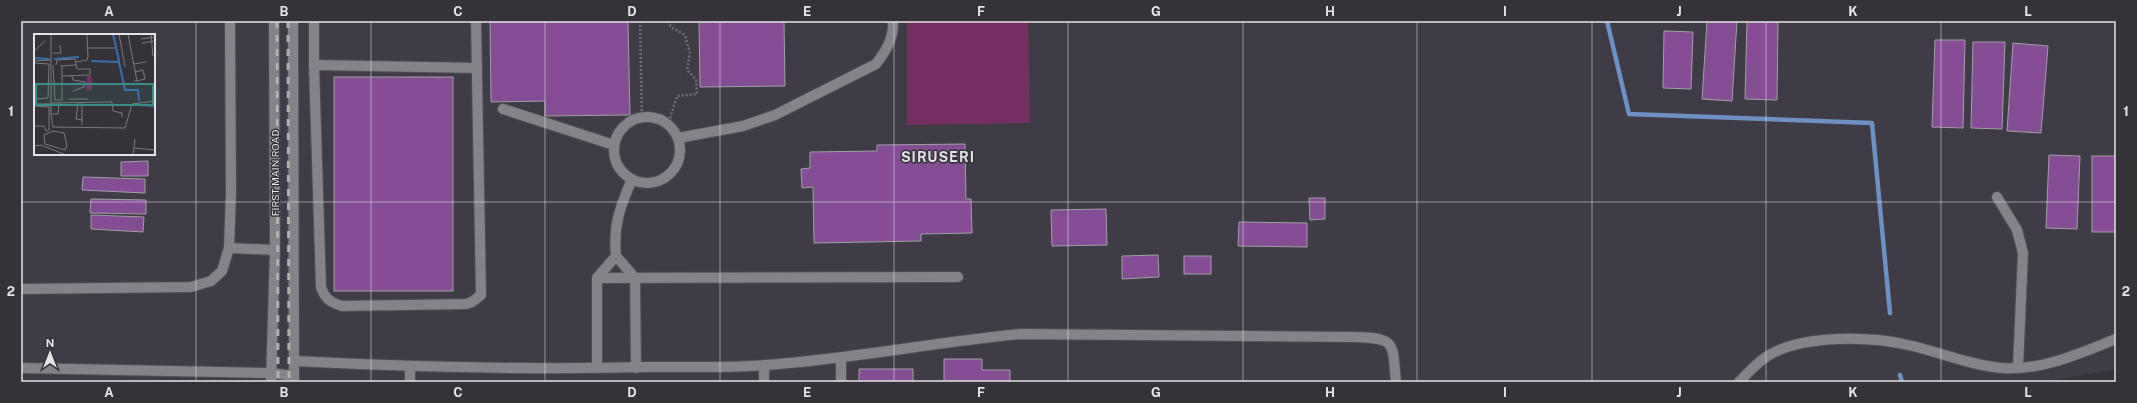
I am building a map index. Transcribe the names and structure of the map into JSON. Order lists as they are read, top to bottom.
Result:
{
  "streets": {
    "street": ["FIRST MAIN ROAD"]
  },
  "districts": ["SIRUSERI"],
  "north": "top",
  "grid": {
    "columns": [
      "A",
      "B",
      "C",
      "D",
      "E",
      "F",
      "G",
      "H",
      "I",
      "J",
      "K",
      "L"
    ],
    "rows": ["1", "2"]
  }
}
